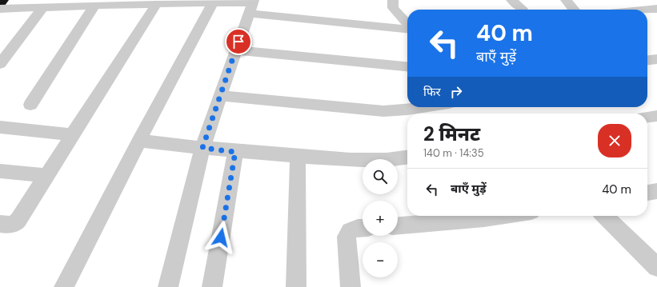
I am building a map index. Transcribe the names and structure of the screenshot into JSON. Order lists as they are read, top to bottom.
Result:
{
  "page": {
    "turn": ["40 m", "बाएँ मुड़ें"],
    "then": "फिर",
    "heading": ["2 मिनट", "140 m · 14:35"],
    "map_buttons": ["+", "−"],
    "list": [
      {
        "name": "बाएँ मुड़ें",
        "value": "40 m"
      }
    ]
  }
}
